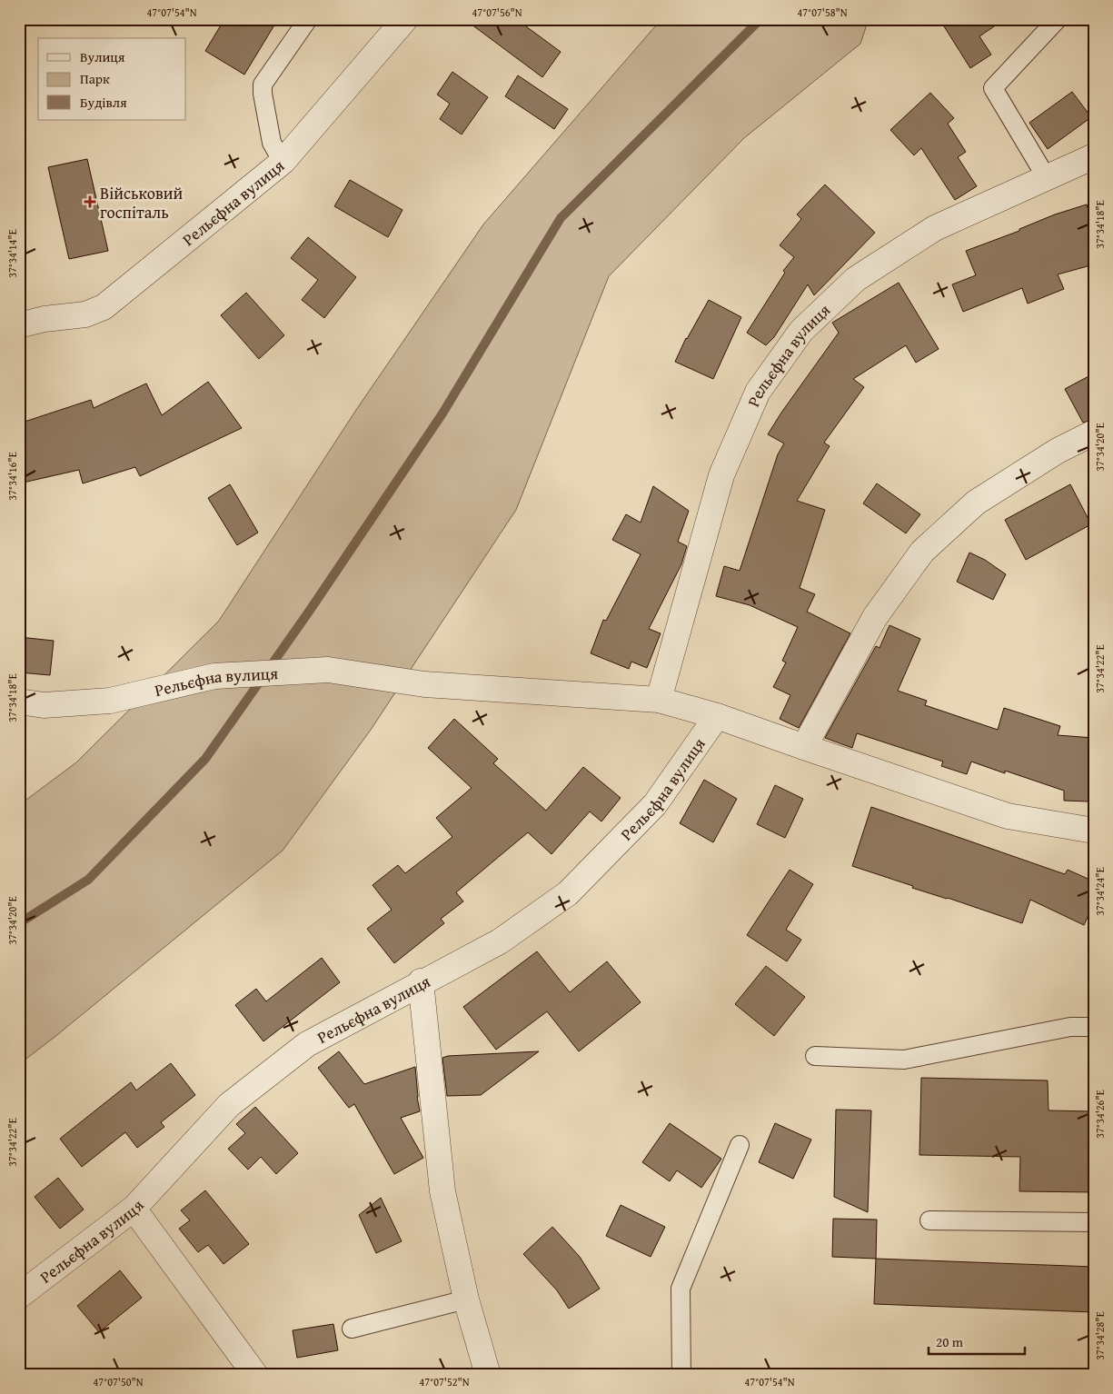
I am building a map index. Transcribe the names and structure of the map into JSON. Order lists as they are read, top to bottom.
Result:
{
  "streets": {
    "street": ["Рельєфна вулиця"]
  },
  "places": {
    "health": ["Військовий госпіталь"]
  },
  "legend": ["Вулиця", "Парк", "Будівля"],
  "scale_bar": "20 m",
  "coordinates": [
    "47°07'54\"N",
    "47°07'56\"N",
    "47°07'58\"N",
    "37°34'18\"E",
    "37°34'14\"E",
    "37°34'20\"E",
    "37°34'16\"E",
    "37°34'22\"E",
    "37°34'24\"E",
    "37°34'26\"E",
    "37°34'28\"E",
    "47°07'50\"N",
    "47°07'52\"N"
  ]
}
